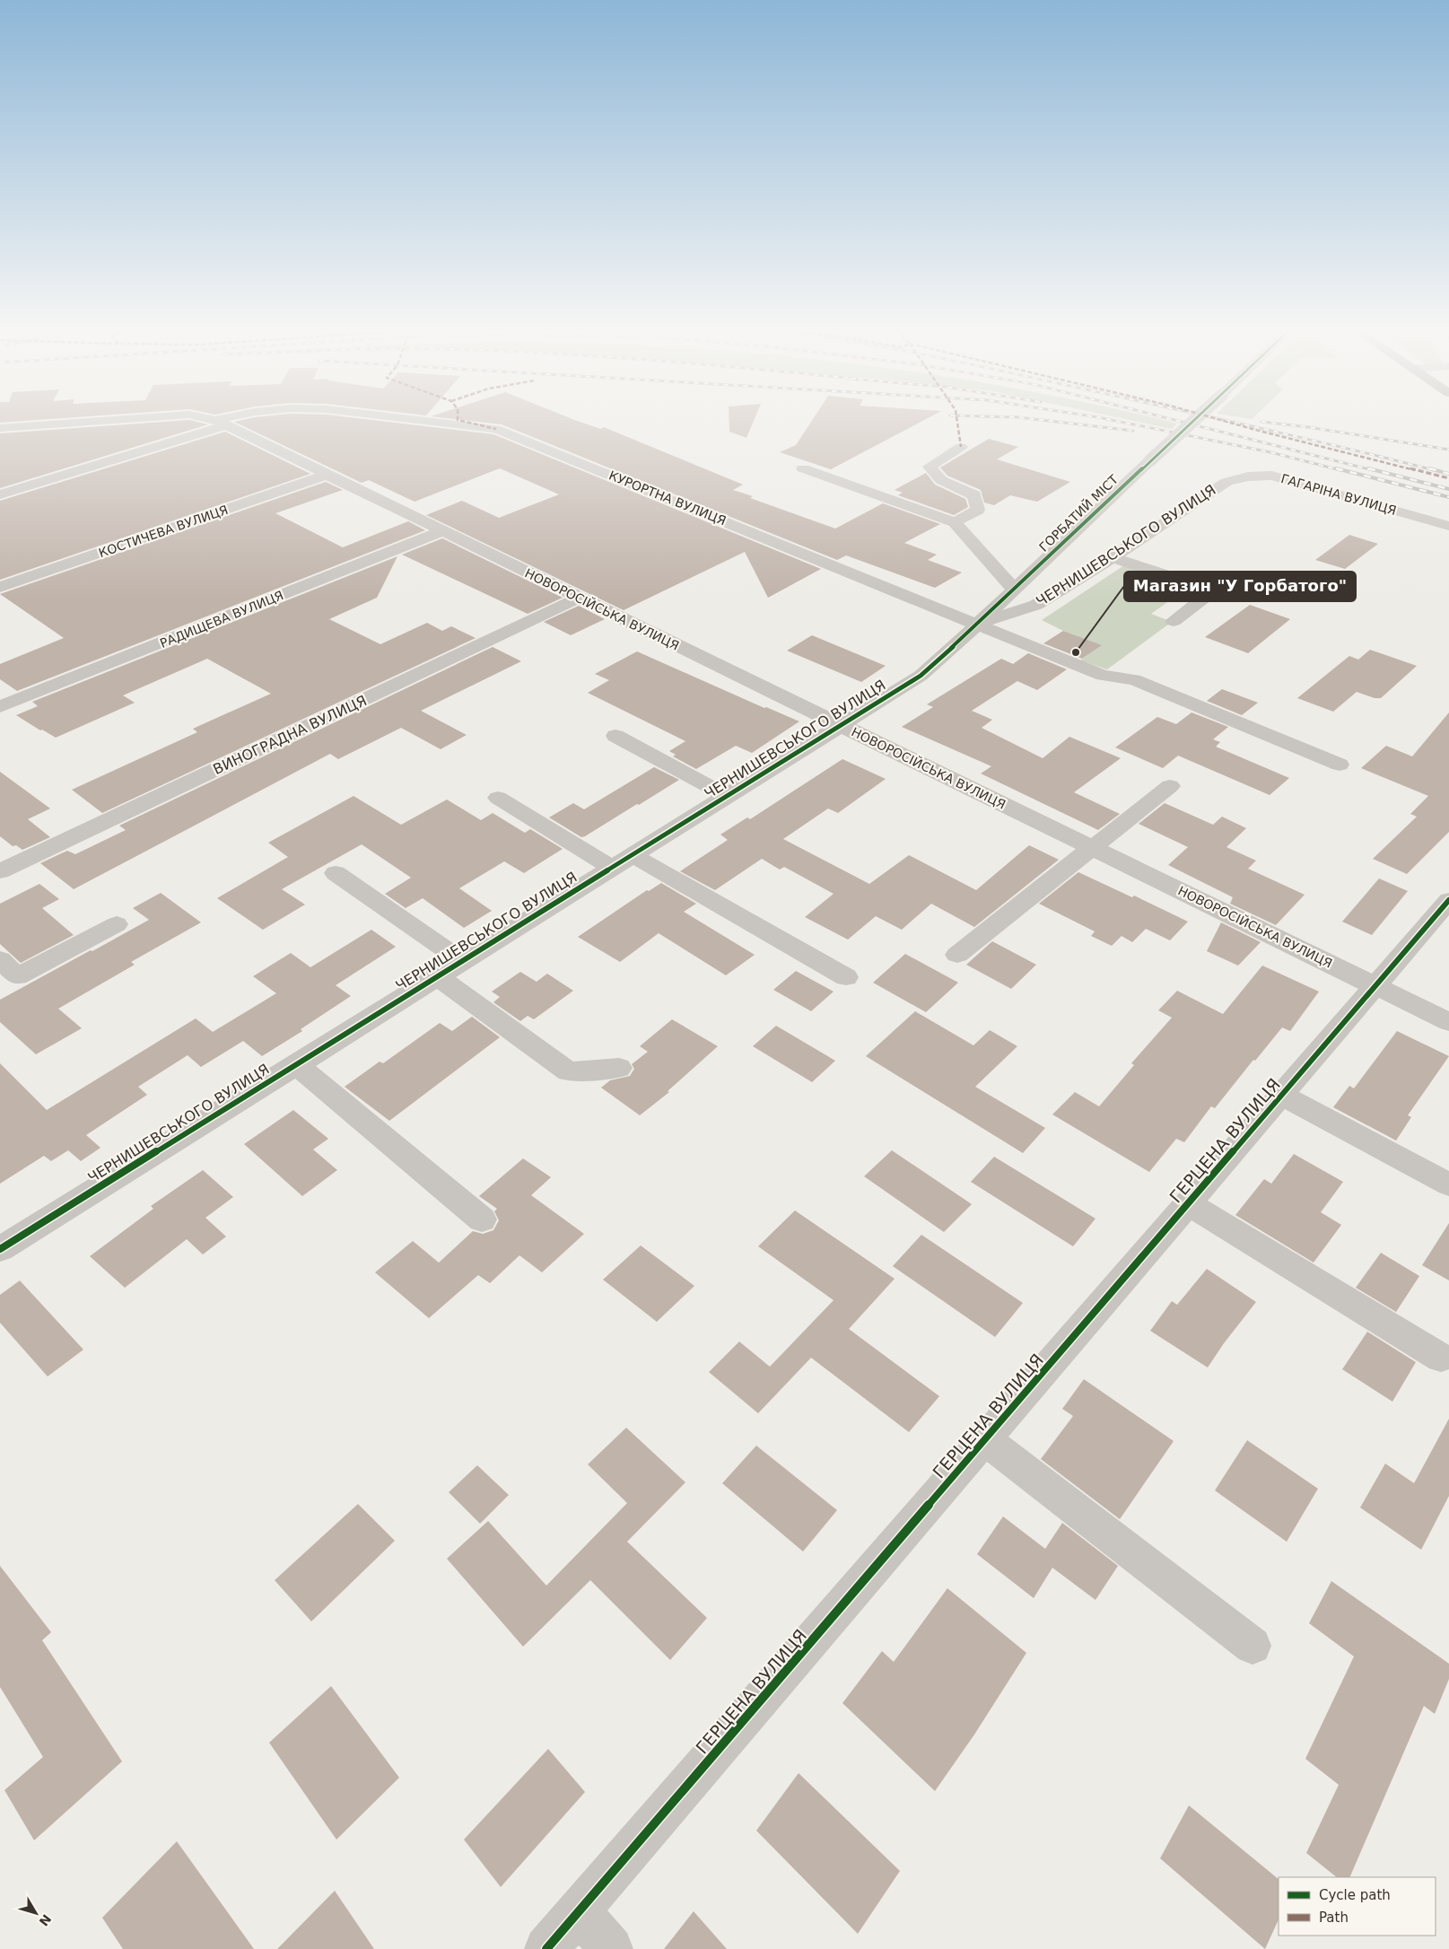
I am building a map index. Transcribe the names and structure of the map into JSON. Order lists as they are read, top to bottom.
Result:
{
  "streets": {
    "street": [
      "ГАГАРІНА ВУЛИЦЯ",
      "КУРОРТНА ВУЛИЦЯ",
      "ГОРБАТИЙ МІСТ",
      "КОСТИЧЕВА ВУЛИЦЯ",
      "ЧЕРНИШЕВСЬКОГО ВУЛИЦЯ",
      "НОВОРОСІЙСЬКА ВУЛИЦЯ",
      "РАДИЩЕВА ВУЛИЦЯ",
      "ВИНОГРАДНА ВУЛИЦЯ",
      "ГЕРЦЕНА ВУЛИЦЯ"
    ]
  },
  "crossings": [
    ["ГАГАРІНА ВУЛИЦЯ", "ЧЕРНИШЕВСЬКОГО ВУЛИЦЯ"],
    ["КУРОРТНА ВУЛИЦЯ", "ГОРБАТИЙ МІСТ"],
    ["КУРОРТНА ВУЛИЦЯ", "ЧЕРНИШЕВСЬКОГО ВУЛИЦЯ"],
    ["КУРОРТНА ВУЛИЦЯ", "НОВОРОСІЙСЬКА ВУЛИЦЯ"],
    ["ГОРБАТИЙ МІСТ", "ЧЕРНИШЕВСЬКОГО ВУЛИЦЯ"],
    ["КОСТИЧЕВА ВУЛИЦЯ", "НОВОРОСІЙСЬКА ВУЛИЦЯ"],
    ["ЧЕРНИШЕВСЬКОГО ВУЛИЦЯ", "НОВОРОСІЙСЬКА ВУЛИЦЯ"],
    ["НОВОРОСІЙСЬКА ВУЛИЦЯ", "РАДИЩЕВА ВУЛИЦЯ"],
    ["НОВОРОСІЙСЬКА ВУЛИЦЯ", "ВИНОГРАДНА ВУЛИЦЯ"],
    ["НОВОРОСІЙСЬКА ВУЛИЦЯ", "ГЕРЦЕНА ВУЛИЦЯ"]
  ],
  "places": ["Магазин \"У Горбатого\""],
  "legend": ["Cycle path", "Path"],
  "north": "bottom right"
}
